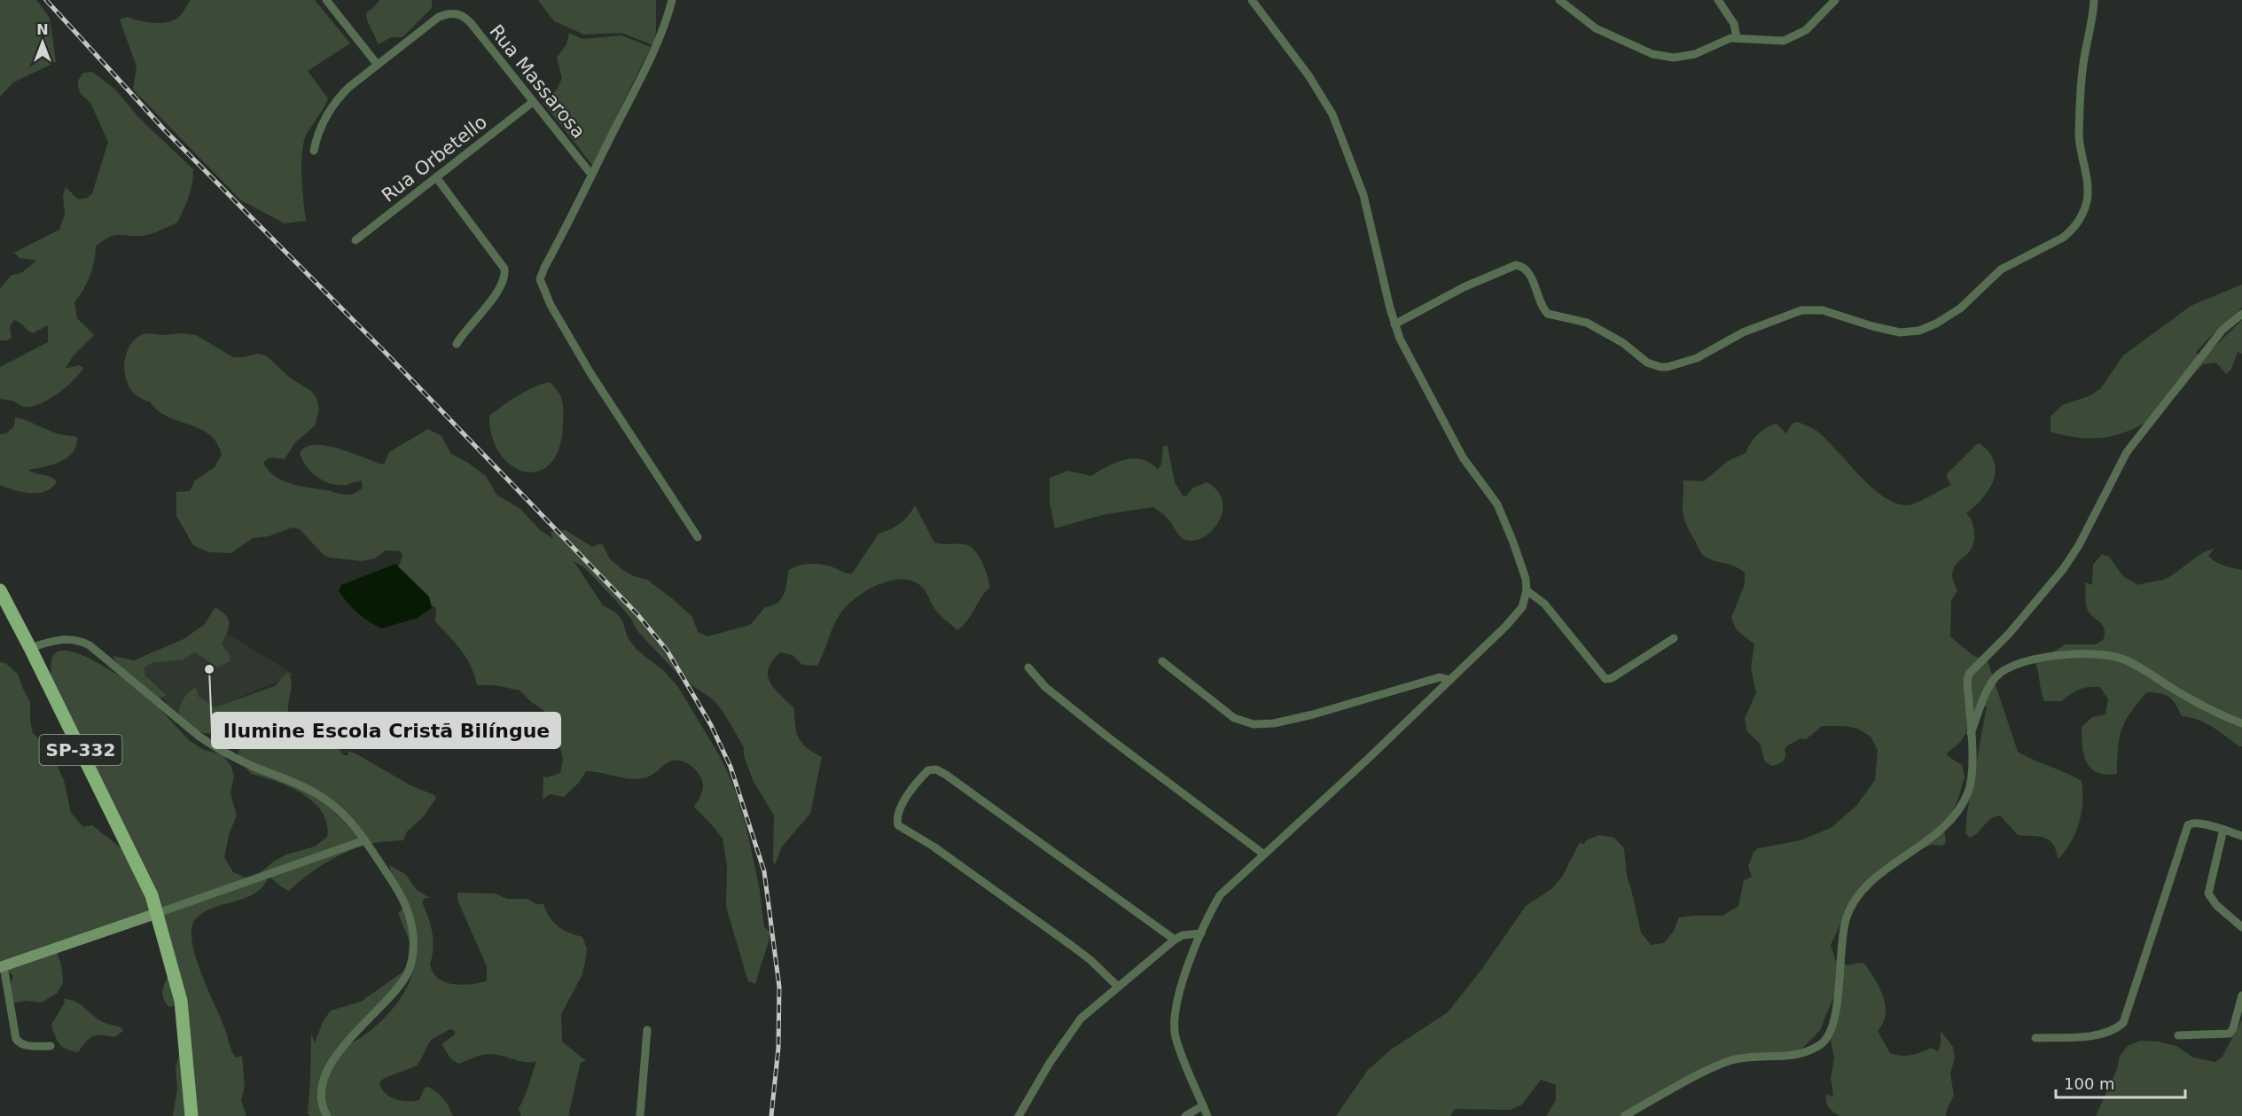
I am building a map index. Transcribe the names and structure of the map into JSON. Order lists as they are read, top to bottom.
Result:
{
  "streets": {
    "main road": ["SP-332"],
    "street": ["Rua Massarosa", "Rua Orbetello"]
  },
  "crossings": [
    ["Rua Massarosa", "Rua Orbetello"]
  ],
  "places": ["Ilumine Escola Cristã Bilíngue"],
  "scale_bar": "100 m",
  "north": "top"
}
